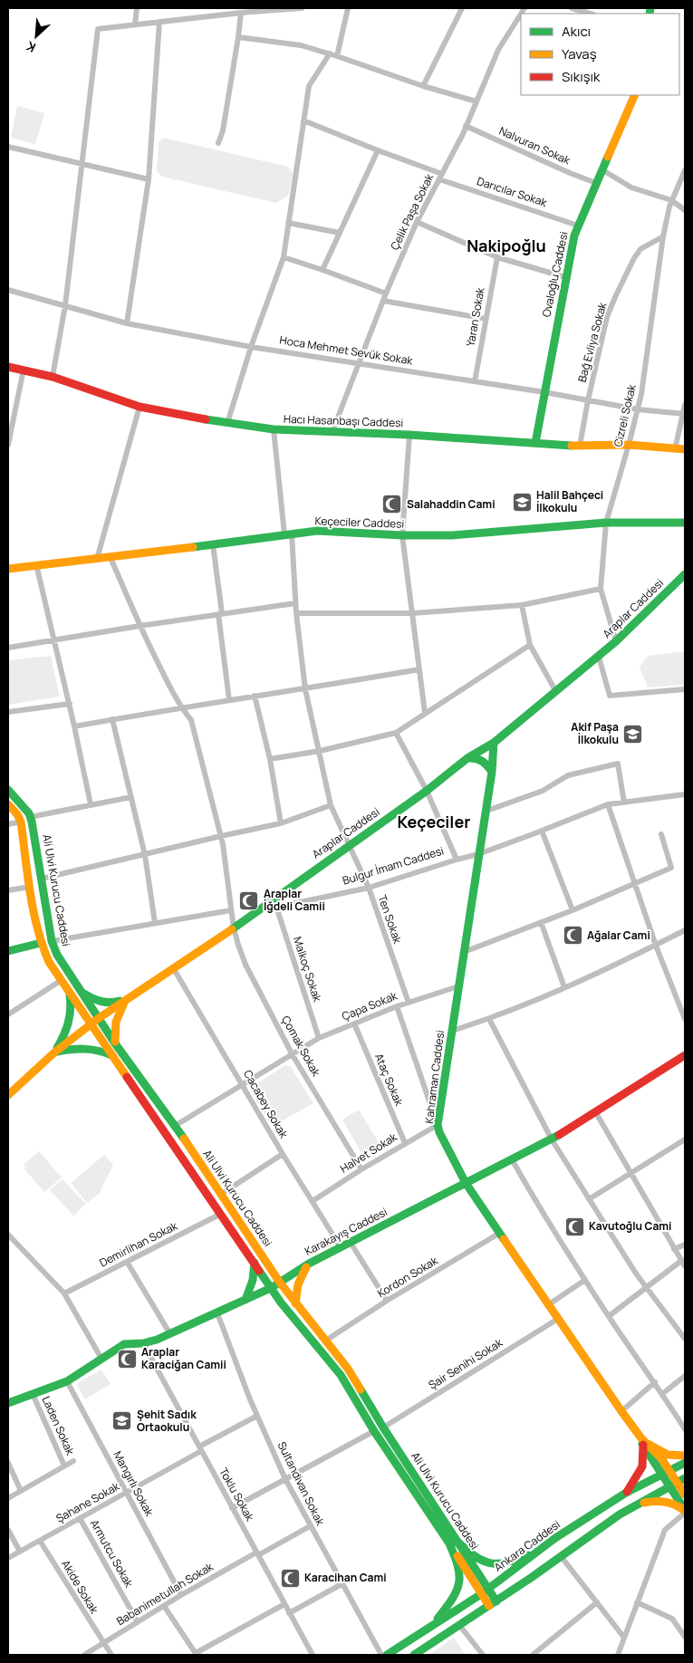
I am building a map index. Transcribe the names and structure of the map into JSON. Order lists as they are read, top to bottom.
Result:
{
  "streets": {
    "street": [
      "Nalvuran Sokak",
      "Darıcılar Sokak",
      "Çelik Paşa Sokak",
      "Ovaloğlu Caddesi",
      "Yaran Sokak",
      "Bağ Evliya Sokak",
      "Hoca Mehmet Sevük Sokak",
      "Cizreli Sokak",
      "Hacı Hasanbaşı Caddesi",
      "Keçeciler Caddesi",
      "Araplar Caddesi",
      "Bulgur İmam Caddesi",
      "Ali Ulvi Kurucu Caddesi",
      "Ten Sokak",
      "Malkoç Sokak",
      "Çapa Sokak",
      "Çomak Sokak",
      "Kahraman Caddesi",
      "Ataç Sokak",
      "Cacabey Sokak",
      "Halvet Sokak",
      "Karakayış Caddesi",
      "Demirlihan Sokak",
      "Kordon Sokak",
      "Şair Senihi Sokak",
      "Laden Sokak",
      "Mangırlı Sokak",
      "Sultandivan Sokak",
      "Toklu Sokak",
      "Şahane Sokak",
      "Ankara Caddesi",
      "Armutcu Sokak",
      "Akide Sokak",
      "Babanimetullah Sokak"
    ]
  },
  "crossings": [
    ["Nalvuran Sokak", "Çelik Paşa Sokak"],
    ["Nalvuran Sokak", "Ovaloğlu Caddesi"],
    ["Darıcılar Sokak", "Çelik Paşa Sokak"],
    ["Darıcılar Sokak", "Ovaloğlu Caddesi"],
    ["Çelik Paşa Sokak", "Hoca Mehmet Sevük Sokak"],
    ["Çelik Paşa Sokak", "Hacı Hasanbaşı Caddesi"],
    ["Ovaloğlu Caddesi", "Hoca Mehmet Sevük Sokak"],
    ["Ovaloğlu Caddesi", "Hacı Hasanbaşı Caddesi"],
    ["Yaran Sokak", "Hoca Mehmet Sevük Sokak"],
    ["Bağ Evliya Sokak", "Hoca Mehmet Sevük Sokak"],
    ["Bağ Evliya Sokak", "Cizreli Sokak"],
    ["Bağ Evliya Sokak", "Hacı Hasanbaşı Caddesi"],
    ["Hoca Mehmet Sevük Sokak", "Cizreli Sokak"],
    ["Cizreli Sokak", "Hacı Hasanbaşı Caddesi"],
    ["Cizreli Sokak", "Keçeciler Caddesi"],
    ["Cizreli Sokak", "Araplar Caddesi"],
    ["Hacı Hasanbaşı Caddesi", "Ten Sokak"],
    ["Keçeciler Caddesi", "Ten Sokak"],
    ["Keçeciler Caddesi", "Çomak Sokak"],
    ["Araplar Caddesi", "Bulgur İmam Caddesi"],
    ["Araplar Caddesi", "Ali Ulvi Kurucu Caddesi"],
    ["Araplar Caddesi", "Ten Sokak"],
    ["Araplar Caddesi", "Çomak Sokak"],
    ["Araplar Caddesi", "Kahraman Caddesi"],
    ["Araplar Caddesi", "Cacabey Sokak"],
    ["Bulgur İmam Caddesi", "Ten Sokak"],
    ["Bulgur İmam Caddesi", "Malkoç Sokak"],
    ["Bulgur İmam Caddesi", "Kahraman Caddesi"],
    ["Ali Ulvi Kurucu Caddesi", "Çapa Sokak"],
    ["Ali Ulvi Kurucu Caddesi", "Karakayış Caddesi"],
    ["Ali Ulvi Kurucu Caddesi", "Demirlihan Sokak"],
    ["Ali Ulvi Kurucu Caddesi", "Kordon Sokak"],
    ["Ali Ulvi Kurucu Caddesi", "Şair Senihi Sokak"],
    ["Ali Ulvi Kurucu Caddesi", "Ankara Caddesi"],
    ["Ten Sokak", "Çapa Sokak"],
    ["Malkoç Sokak", "Çapa Sokak"],
    ["Çapa Sokak", "Çomak Sokak"],
    ["Çapa Sokak", "Kahraman Caddesi"],
    ["Çapa Sokak", "Ataç Sokak"],
    ["Çapa Sokak", "Cacabey Sokak"],
    ["Çomak Sokak", "Halvet Sokak"],
    ["Kahraman Caddesi", "Halvet Sokak"],
    ["Kahraman Caddesi", "Karakayış Caddesi"],
    ["Kahraman Caddesi", "Kordon Sokak"],
    ["Kahraman Caddesi", "Şair Senihi Sokak"],
    ["Kahraman Caddesi", "Ankara Caddesi"],
    ["Ataç Sokak", "Halvet Sokak"],
    ["Cacabey Sokak", "Halvet Sokak"],
    ["Cacabey Sokak", "Karakayış Caddesi"],
    ["Karakayış Caddesi", "Laden Sokak"],
    ["Karakayış Caddesi", "Mangırlı Sokak"],
    ["Karakayış Caddesi", "Sultandivan Sokak"],
    ["Karakayış Caddesi", "Toklu Sokak"],
    ["Mangırlı Sokak", "Şahane Sokak"],
    ["Mangırlı Sokak", "Babanimetullah Sokak"],
    ["Sultandivan Sokak", "Şahane Sokak"],
    ["Sultandivan Sokak", "Babanimetullah Sokak"],
    ["Toklu Sokak", "Şahane Sokak"],
    ["Toklu Sokak", "Babanimetullah Sokak"],
    ["Şahane Sokak", "Armutcu Sokak"],
    ["Şahane Sokak", "Akide Sokak"],
    ["Armutcu Sokak", "Babanimetullah Sokak"],
    ["Akide Sokak", "Babanimetullah Sokak"]
  ],
  "districts": ["Nakipoğlu", "Keçeciler"],
  "places": {
    "school or university": ["Halil Bahçeci İlkokulu", "Akif Paşa İlkokulu", "Şehit Sadık Ortaokulu"],
    "mosque": [
      "Salahaddin Cami",
      "Araplar İğdeli Camii",
      "Ağalar Cami",
      "Kavutoğlu Cami",
      "Araplar Karaciğan Camii",
      "Karacihan Cami"
    ]
  },
  "legend": ["Akıcı", "Yavaş", "Sıkışık"],
  "north": "bottom left"
}
